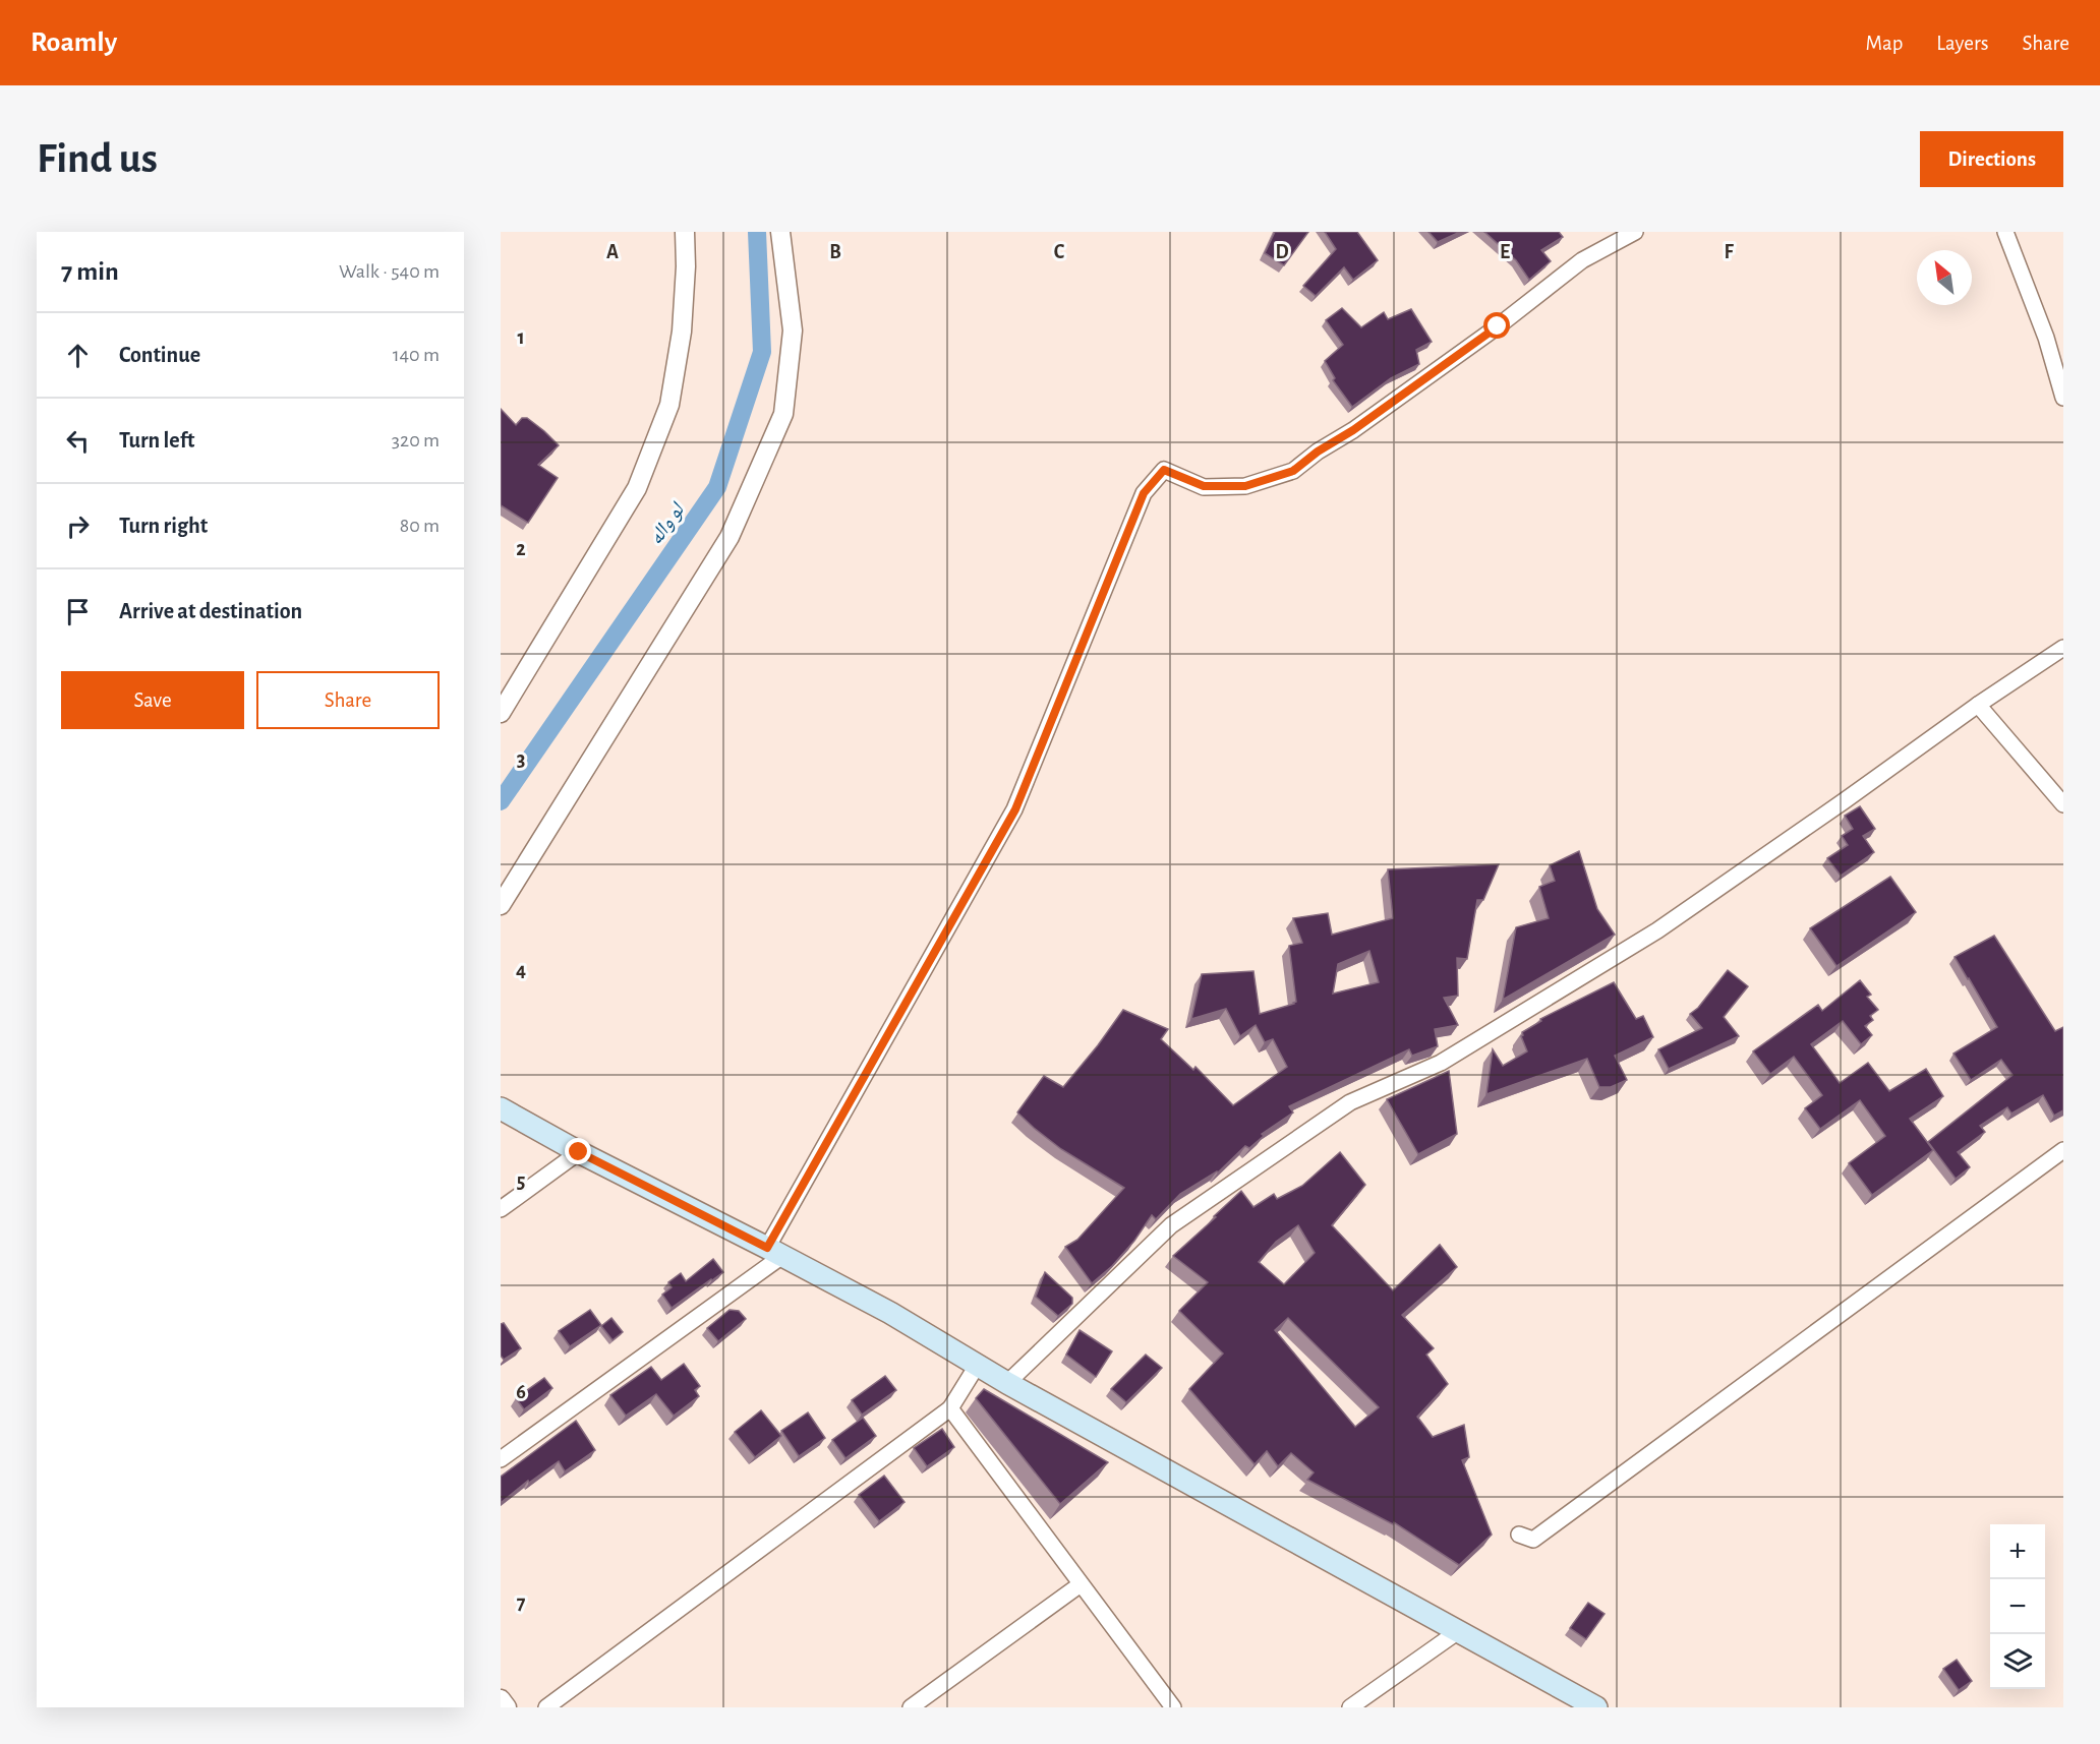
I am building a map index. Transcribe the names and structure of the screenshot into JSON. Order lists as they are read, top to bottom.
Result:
{
  "water": ["لو واله"],
  "north": "top left",
  "page": {
    "header": "Roamly",
    "nav": ["Map", "Layers", "Share"],
    "buttons": [
      "Directions",
      ["Save", "Share"]
    ],
    "title": "Find us",
    "heading": ["7 min", "Walk · 540 m"],
    "list": [
      ["Continue", "140 m"],
      ["Turn left", "320 m"],
      ["Turn right", "80 m"],
      "Arrive at destination"
    ],
    "map_buttons": ["+", "−"]
  },
  "grid": {
    "columns": [
      "A",
      "B",
      "C",
      "D",
      "E",
      "F"
    ],
    "rows": [
      "1",
      "2",
      "3",
      "4",
      "5",
      "6",
      "7"
    ]
  }
}
